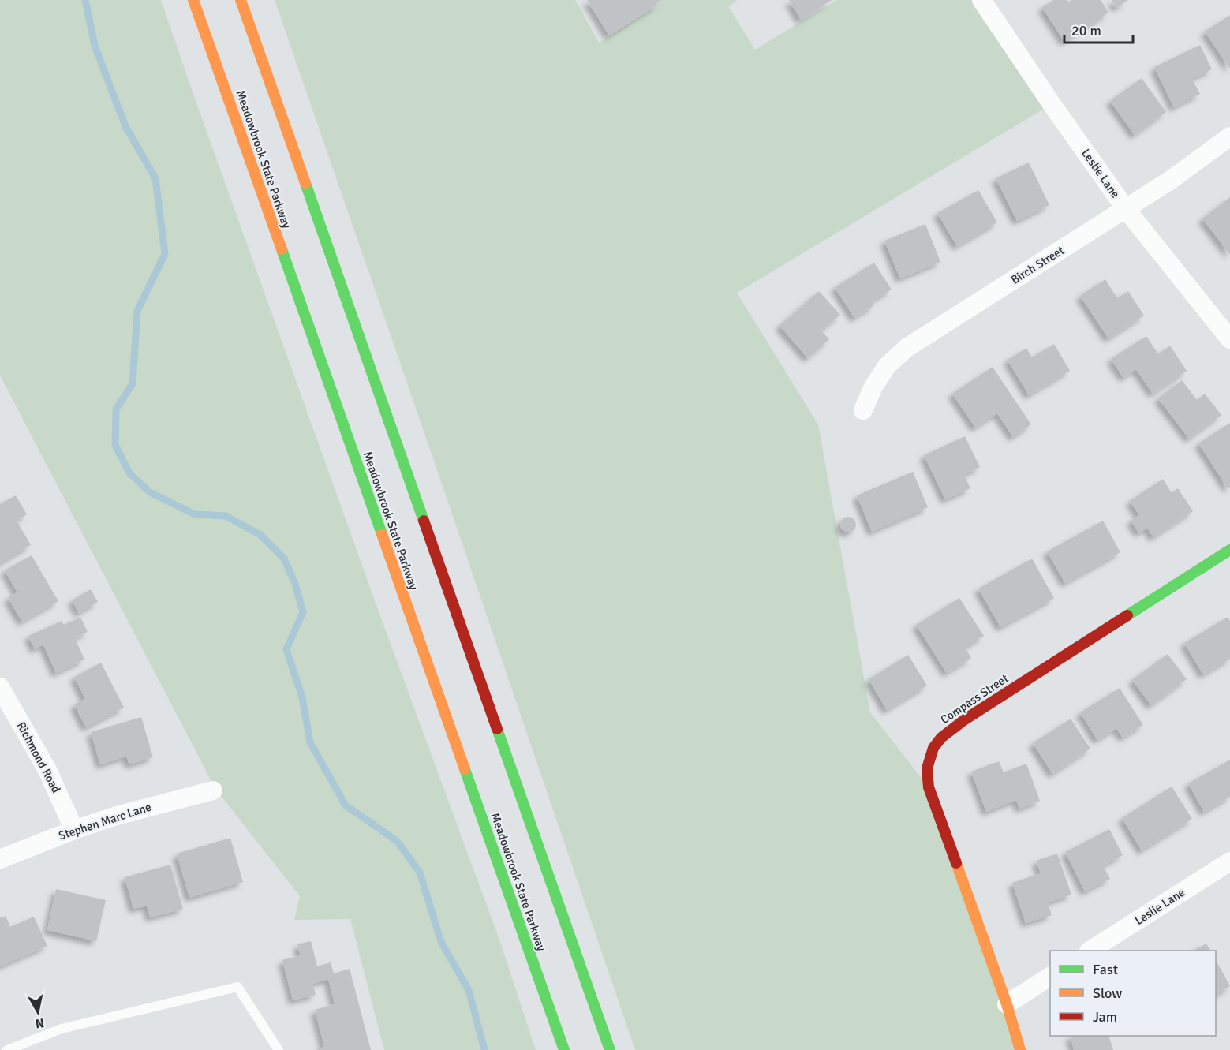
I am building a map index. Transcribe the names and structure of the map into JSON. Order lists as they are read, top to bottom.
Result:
{
  "streets": {
    "main road": ["Meadowbrook State Parkway", "Compass Street"],
    "street": [
      "Leslie Lane",
      "Birch Street",
      "Richmond Road",
      "Stephen Marc Lane"
    ]
  },
  "crossings": [
    ["Leslie Lane", "Birch Street"],
    ["Richmond Road", "Stephen Marc Lane"]
  ],
  "legend": ["Fast", "Slow", "Jam"],
  "scale_bar": "20 m",
  "north": "bottom"
}
